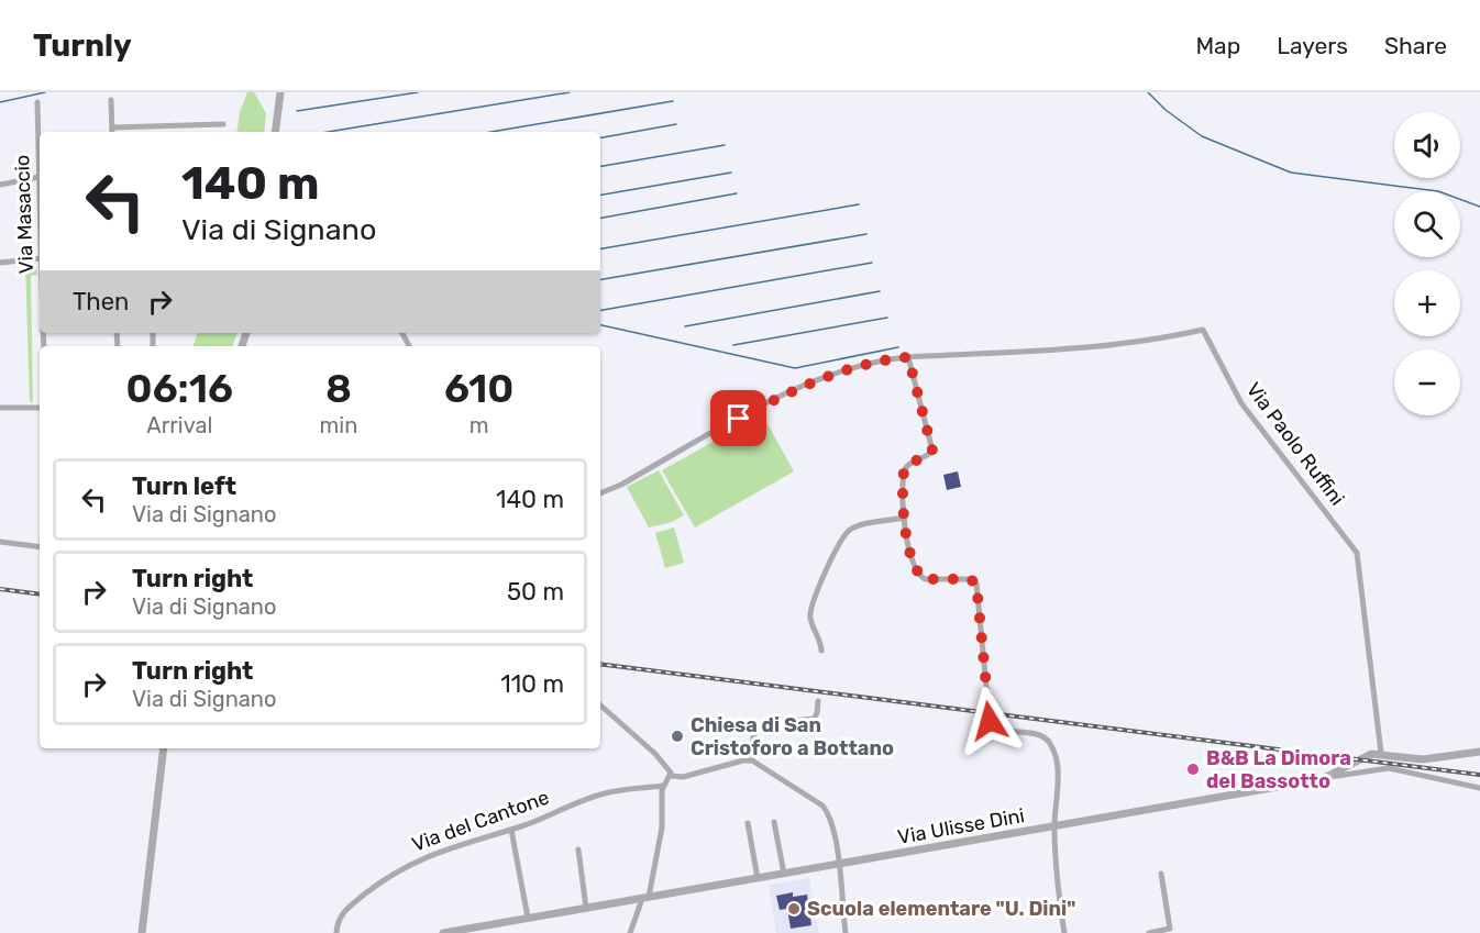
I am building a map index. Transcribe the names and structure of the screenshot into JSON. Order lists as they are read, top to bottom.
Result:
{
  "streets": {
    "street": [
      "Via Masaccio",
      "Via Paolo Ruffini",
      "Via del Cantone",
      "Via Ulisse Dini"
    ]
  },
  "crossings": [
    ["Via Paolo Ruffini", "Via Ulisse Dini"]
  ],
  "places": ["Chiesa di San Cristoforo a Bottano", "B&B La Dimora del Bassotto", "Scuola elementare \"U. Dini\""],
  "page": {
    "header": "Turnly",
    "nav": ["Map", "Layers", "Share"],
    "map_buttons": ["+", "−"],
    "turn": ["140 m", "Via di Signano"],
    "then": "Then",
    "eta": [
      "06:16",
      "Arrival",
      "8",
      "min",
      "610",
      "m"
    ],
    "list": [
      {
        "name": "Turn left",
        "note": "Via di Signano",
        "value": "140 m"
      },
      {
        "name": "Turn right",
        "note": "Via di Signano",
        "value": "50 m"
      },
      {
        "name": "Turn right",
        "note": "Via di Signano",
        "value": "110 m"
      }
    ]
  }
}
